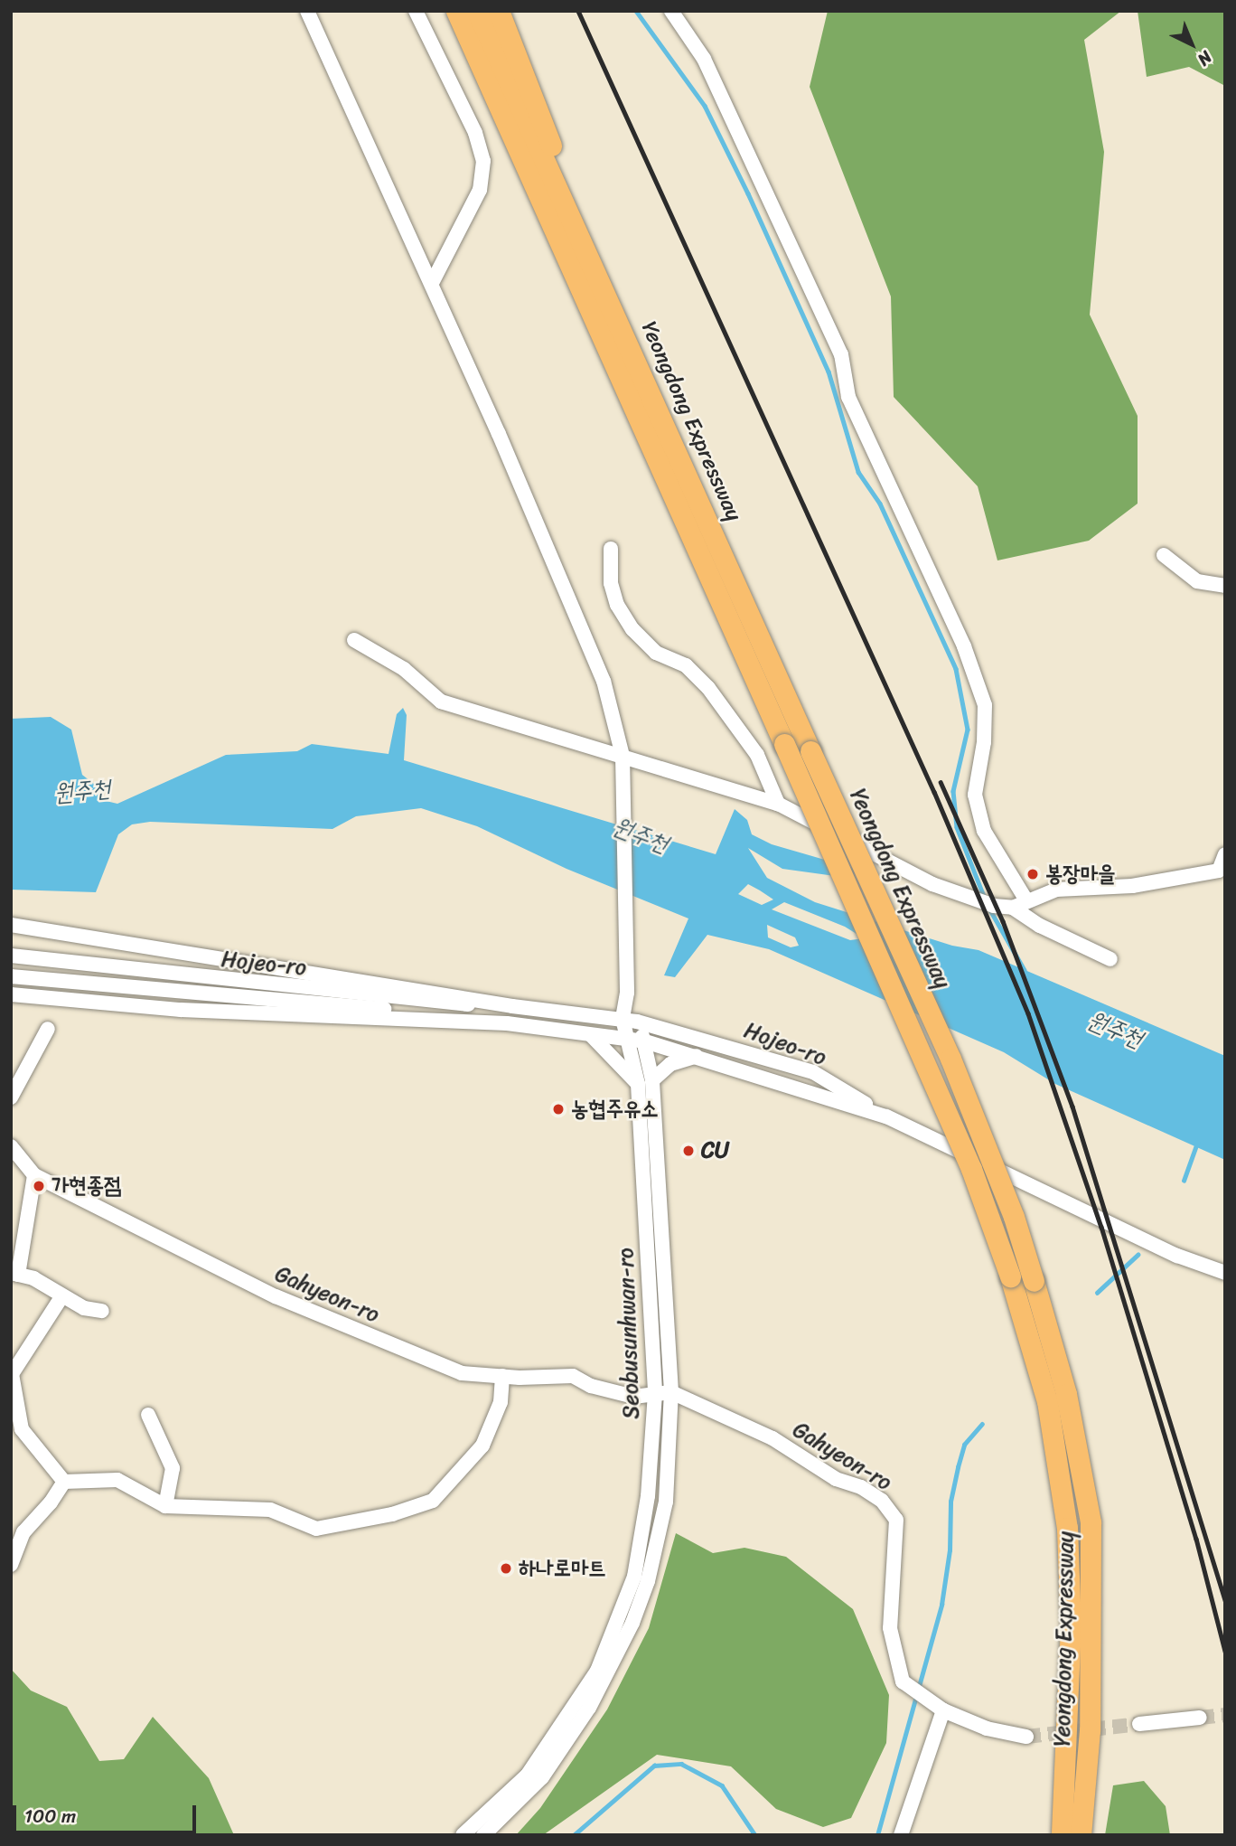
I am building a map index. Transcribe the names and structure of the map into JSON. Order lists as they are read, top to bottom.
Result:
{
  "streets": {
    "highway": ["Yeongdong Expressway"],
    "street": ["Hojeo-ro", "Gahyeon-ro", "Seobusunhwan-ro"]
  },
  "crossings": [
    ["Hojeo-ro", "Seobusunhwan-ro"],
    ["Gahyeon-ro", "Seobusunhwan-ro"]
  ],
  "water": ["원주천"],
  "places": [
    "봉장마을",
    "농협주유소",
    "CU",
    "가현종점",
    "하나로마트"
  ],
  "scale_bar": "100 m",
  "north": "bottom right"
}
